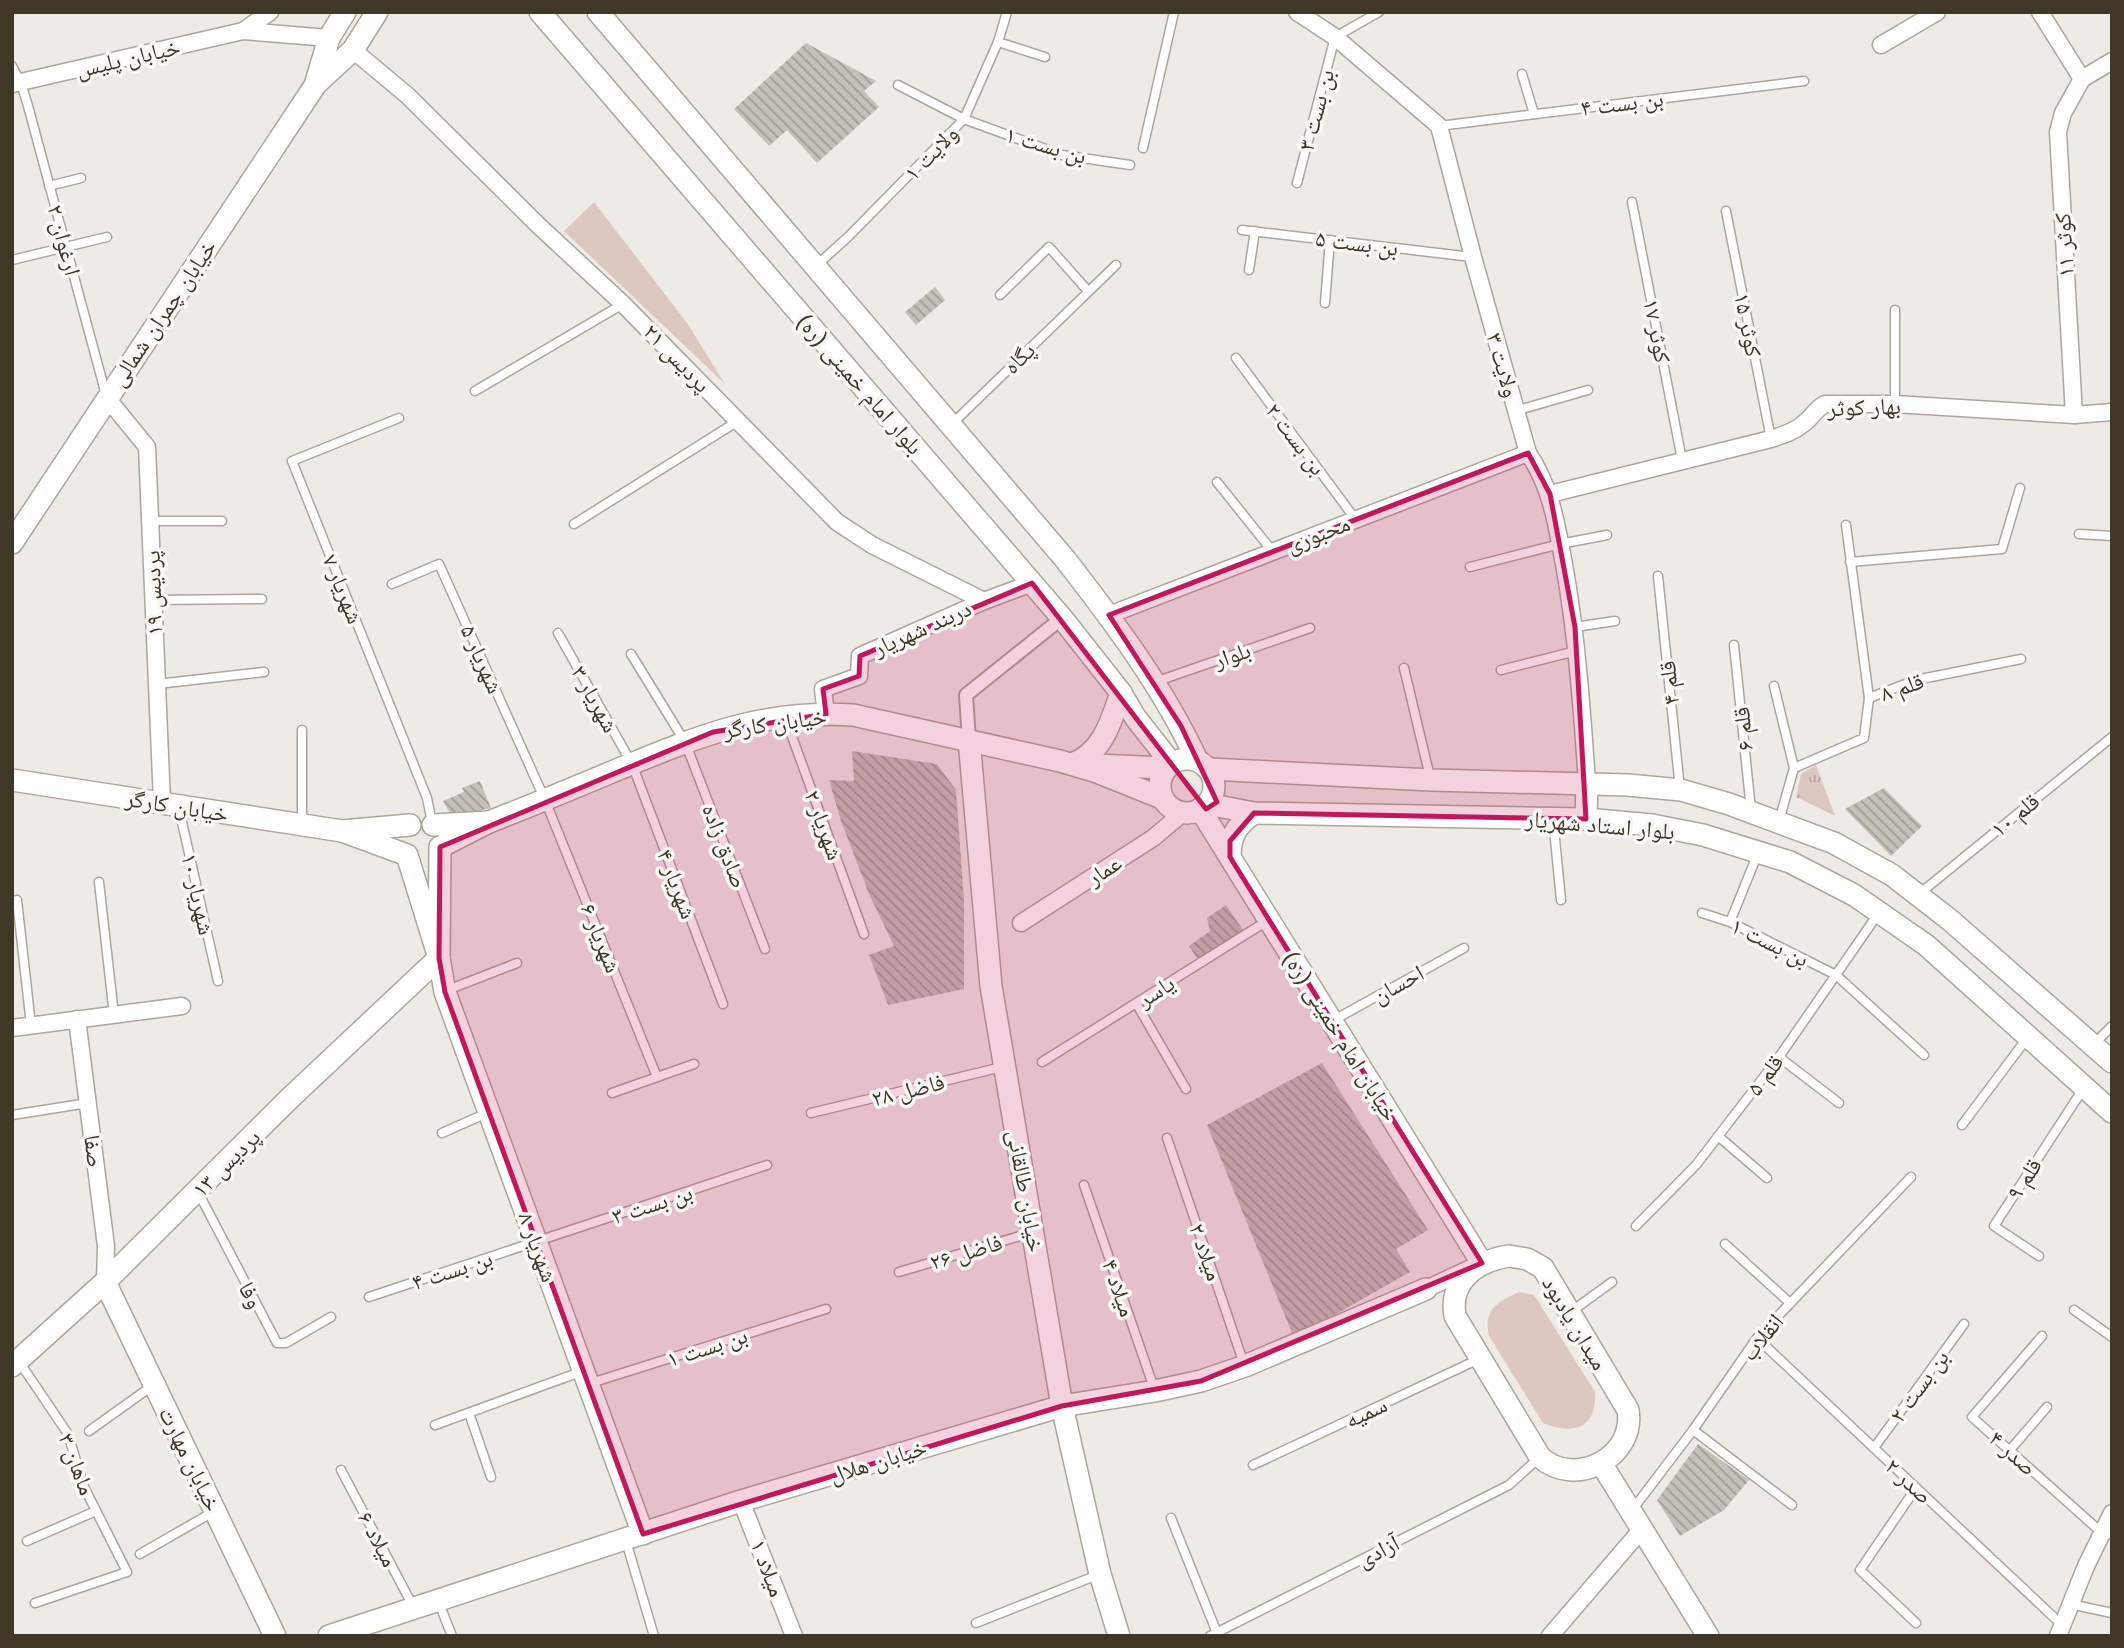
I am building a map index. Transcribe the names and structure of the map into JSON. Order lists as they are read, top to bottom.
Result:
{
  "streets": {
    "main road": [
      "خیابان چمران شمالی",
      "بلوار امام خمینی (ره)",
      "خیابان کارگر",
      "بلوار استاد شهریار",
      "خیابان امام خمینی (ره)",
      "پردیس ۱۳",
      "خیابان طالقانی",
      "شهریار ۸",
      "میدان یادبود",
      "خیابان مهارت",
      "خیابان هلال"
    ],
    "street": [
      "خیابان پلیس",
      "کوثر ۱۱",
      "پردیس ۲۱",
      "ولایت ۳",
      "بهار کوثر",
      "محبوری",
      "پردیس ۱۹",
      "دربند شهریار",
      "عمار",
      "صفا",
      "میلاد ۱"
    ],
    "lane": [
      "بن بست ۴",
      "بن بست ۳",
      "بن بست ۱",
      "ولایت ۱",
      "ارغوان ۲",
      "بن بست ۵",
      "کوثر ۱۵",
      "کوثر ۱۷",
      "پگاه",
      "بن بست ۲",
      "شهریار ۷",
      "بلوار",
      "شهریار ۵",
      "قلم ۴",
      "قلم ۸",
      "شهریار ۳",
      "قلم ۶",
      "قلم ۱۰",
      "شهریار ۲",
      "صادق زاده",
      "شهریار ۴",
      "شهریار ۱۰",
      "شهریار ۶",
      "احسان",
      "یاسر",
      "قلم ۵",
      "فاضل ۲۸",
      "قلم ۹",
      "فاضل ۲۶",
      "میلاد ۲",
      "میلاد ۴",
      "وفا",
      "انقلاب",
      "سمیه",
      "صدر ۴",
      "ماهان ۳",
      "صدر ۲",
      "میلاد ۶",
      "آزادی"
    ]
  },
  "crossings": [
    ["خیابان پلیس", "ارغوان ۲"],
    ["خیابان پلیس", "خیابان چمران شمالی"],
    ["بن بست ۴", "بن بست ۳"],
    ["بن بست ۴", "ولایت ۳"],
    ["بن بست ۴", "شهریار ۸"],
    ["بن بست ۳", "شهریار ۸"],
    ["بن بست ۱", "ولایت ۱"],
    ["بن بست ۱", "قلم ۵"],
    ["بن بست ۱", "شهریار ۸"],
    ["ولایت ۱", "بلوار امام خمینی (ره)"],
    ["ارغوان ۲", "خیابان چمران شمالی"],
    ["ارغوان ۲", "پردیس ۱۹"],
    ["بن بست ۵", "ولایت ۳"],
    ["کوثر ۱۱", "بهار کوثر"],
    ["خیابان چمران شمالی", "پردیس ۲۱"],
    ["خیابان چمران شمالی", "پردیس ۱۹"],
    ["کوثر ۱۵", "بهار کوثر"],
    ["کوثر ۱۷", "بهار کوثر"],
    ["پردیس ۲۱", "دربند شهریار"],
    ["پگاه", "بلوار امام خمینی (ره)"],
    ["ولایت ۳", "بهار کوثر"],
    ["ولایت ۳", "محبوری"],
    ["ولایت ۳", "بلوار استاد شهریار"],
    ["بلوار امام خمینی (ره)", "محبوری"],
    ["بلوار امام خمینی (ره)", "بلوار"],
    ["بلوار امام خمینی (ره)", "بلوار استاد شهریار"],
    ["بلوار امام خمینی (ره)", "عمار"],
    ["بلوار امام خمینی (ره)", "خیابان امام خمینی (ره)"],
    ["بن بست ۲", "محبوری"],
    ["بن بست ۲", "صدر ۲"],
    ["شهریار ۷", "خیابان کارگر"],
    ["شهریار ۷", "شهریار ۸"],
    ["پردیس ۱۹", "خیابان کارگر"],
    ["پردیس ۱۹", "شهریار ۱۰"],
    ["دربند شهریار", "خیابان کارگر"],
    ["شهریار ۵", "خیابان کارگر"],
    ["شهریار ۵", "شهریار ۶"],
    ["قلم ۴", "بلوار استاد شهریار"],
    ["شهریار ۳", "خیابان کارگر"],
    ["شهریار ۳", "شهریار ۴"],
    ["خیابان کارگر", "شهریار ۲"],
    ["خیابان کارگر", "صادق زاده"],
    ["خیابان کارگر", "شهریار ۴"],
    ["خیابان کارگر", "شهریار ۱۰"],
    ["خیابان کارگر", "شهریار ۶"],
    ["خیابان کارگر", "خیابان طالقانی"],
    ["خیابان کارگر", "شهریار ۸"],
    ["قلم ۶", "بلوار استاد شهریار"],
    ["قلم ۱۰", "بلوار استاد شهریار"],
    ["بلوار استاد شهریار", "عمار"],
    ["بلوار استاد شهریار", "خیابان امام خمینی (ره)"],
    ["بلوار استاد شهریار", "قلم ۵"],
    ["بلوار استاد شهریار", "قلم ۹"],
    ["عمار", "خیابان امام خمینی (ره)"],
    ["احسان", "خیابان امام خمینی (ره)"],
    ["یاسر", "خیابان امام خمینی (ره)"],
    ["خیابان امام خمینی (ره)", "میدان یادبود"],
    ["فاضل ۲۸", "خیابان طالقانی"],
    ["صفا", "پردیس ۱۳"],
    ["صفا", "خیابان مهارت"],
    ["پردیس ۱۳", "شهریار ۸"],
    ["پردیس ۱۳", "وفا"],
    ["پردیس ۱۳", "خیابان مهارت"],
    ["پردیس ۱۳", "ماهان ۳"],
    ["خیابان طالقانی", "فاضل ۲۶"],
    ["خیابان طالقانی", "خیابان هلال"],
    ["شهریار ۸", "خیابان هلال"],
    ["میلاد ۲", "خیابان هلال"],
    ["میلاد ۴", "خیابان هلال"],
    ["انقلاب", "صدر ۲"],
    ["خیابان هلال", "میلاد ۶"],
    ["خیابان هلال", "میلاد ۱"]
  ]
}
